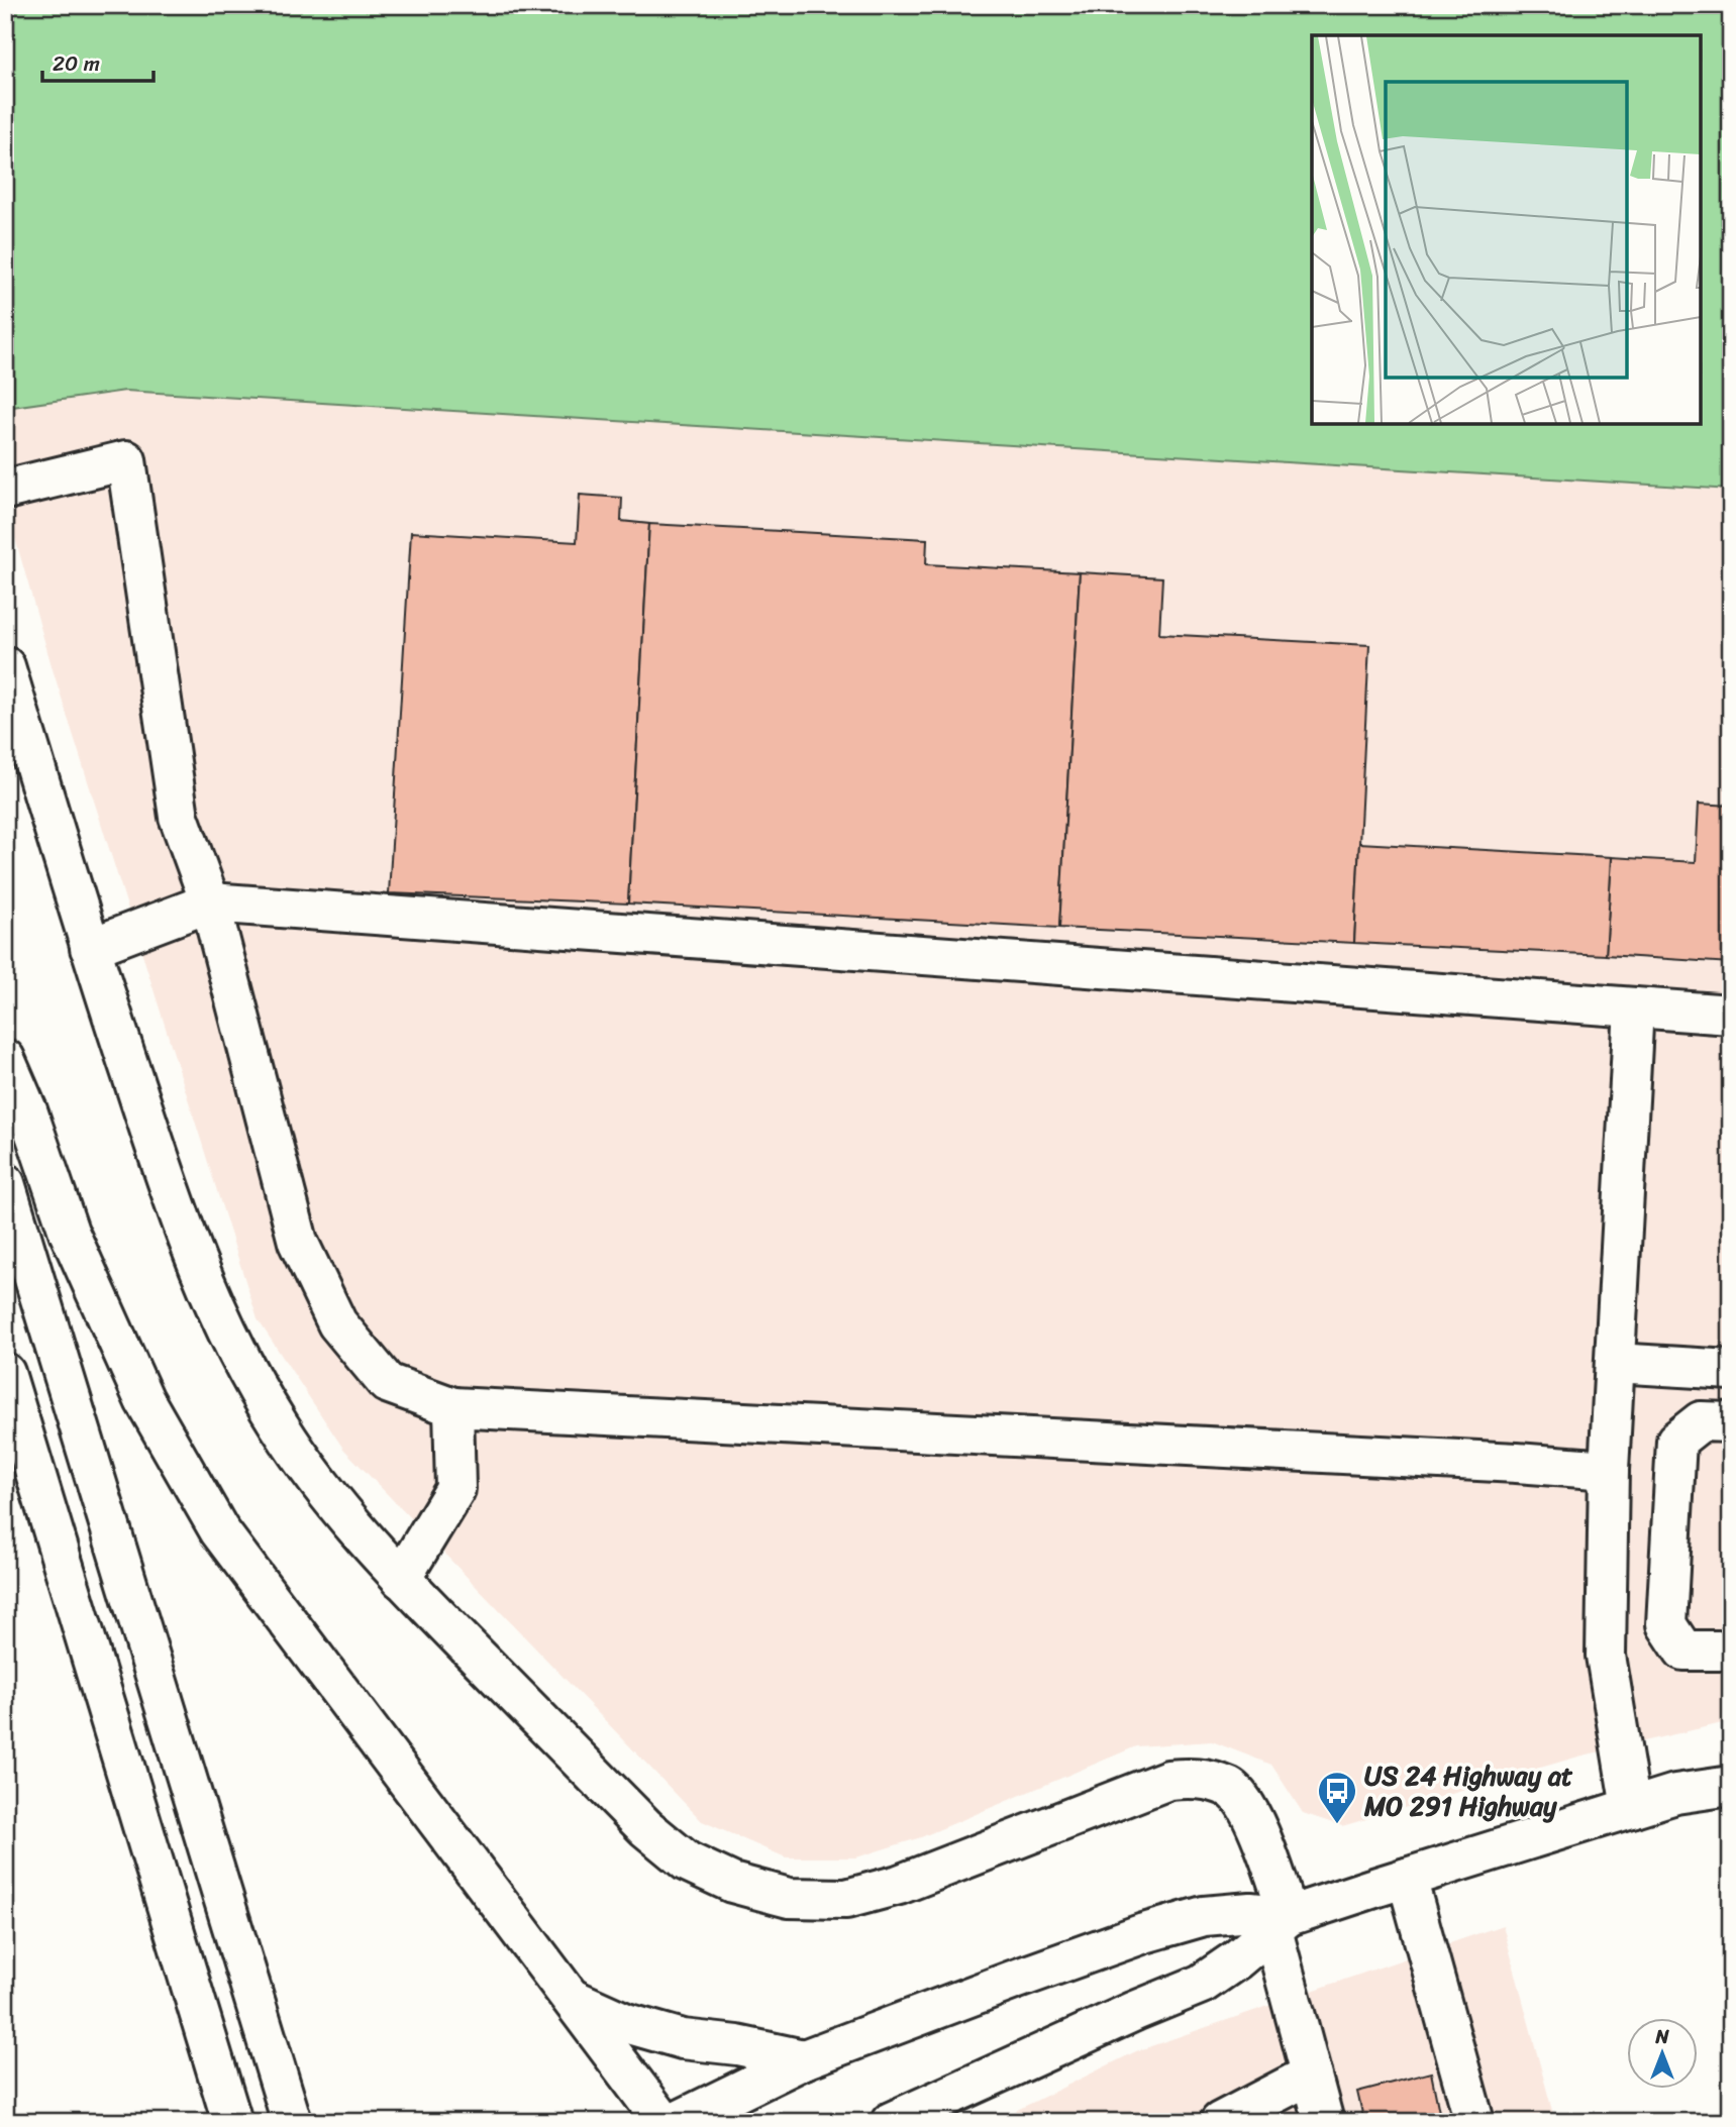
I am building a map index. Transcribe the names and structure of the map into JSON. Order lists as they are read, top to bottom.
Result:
{
  "places": {
    "bus stop": ["US 24 Highway at MO 291 Highway"]
  },
  "scale_bar": "20 m",
  "north": "top"
}
